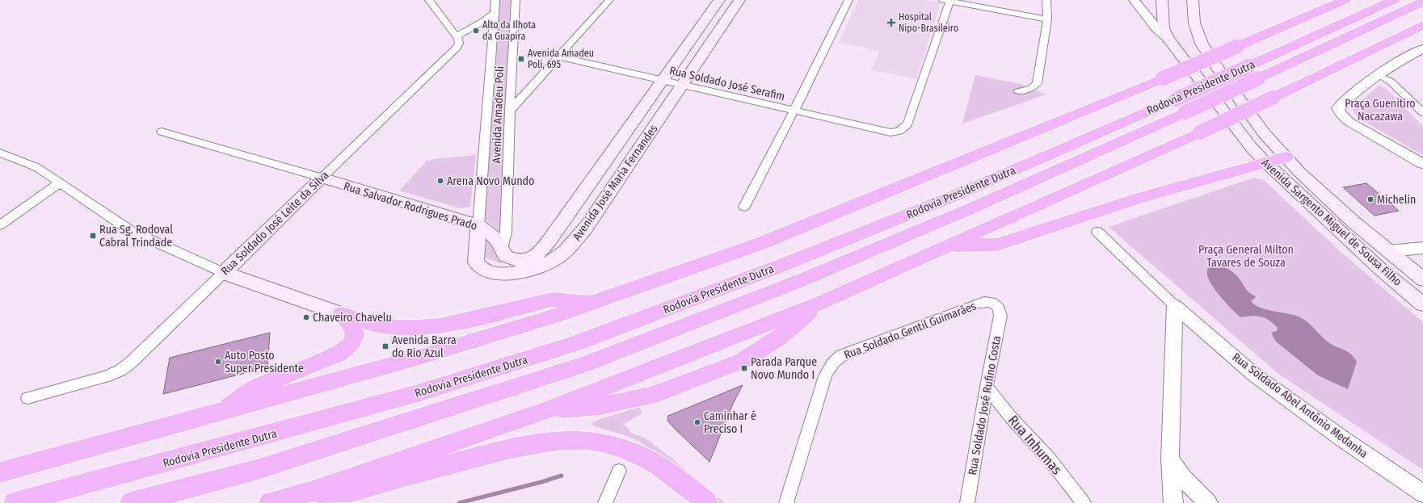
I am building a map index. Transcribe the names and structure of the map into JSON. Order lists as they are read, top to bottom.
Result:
{
  "streets": {
    "highway": ["Rodovia Presidente Dutra"],
    "main road": [
      "Avenida José Maria Fernandes",
      "Rua Salvador Rodrigues Prado",
      "Avenida Sargento Miguel de Sousa Filho",
      "Rua Soldado José Leite da Silva"
    ],
    "street": [
      "Rua Soldado José Serafim",
      "Avenida Amadeu Poli",
      "Rua Soldado Gentil Guimarães",
      "Rua Soldado José Rufino Costa",
      "Rua Soldado Abel Antônio Medanha",
      "Rua Inhumas"
    ]
  },
  "crossings": [
    ["Rua Soldado José Serafim", "Avenida José Maria Fernandes"],
    ["Avenida Amadeu Poli", "Avenida José Maria Fernandes"],
    ["Avenida Amadeu Poli", "Rua Salvador Rodrigues Prado"],
    ["Avenida José Maria Fernandes", "Rua Salvador Rodrigues Prado"],
    ["Rua Salvador Rodrigues Prado", "Rua Soldado José Leite da Silva"],
    ["Rua Soldado Gentil Guimarães", "Rua Soldado José Rufino Costa"],
    ["Rua Soldado José Rufino Costa", "Rua Inhumas"]
  ],
  "parks": ["Praça Guenitiro Nacazawa", "Praça General Milton Tavares de Souza"],
  "places": {
    "health": ["Hospital Nipo-Brasileiro"],
    "other": [
      "Alto da Ilhota da Guapira",
      "Arena Novo Mundo",
      "Michelin",
      "Chaveiro Chavelu",
      "Auto Posto Super Presidente",
      "Caminhar é Preciso I"
    ],
    "transit": [
      "Avenida Amadeu Poli, 695",
      "Rua Sg. Rodoval Cabral Trindade",
      "Avenida Barra do Rio Azul",
      "Parada Parque Novo Mundo I"
    ]
  }
}
